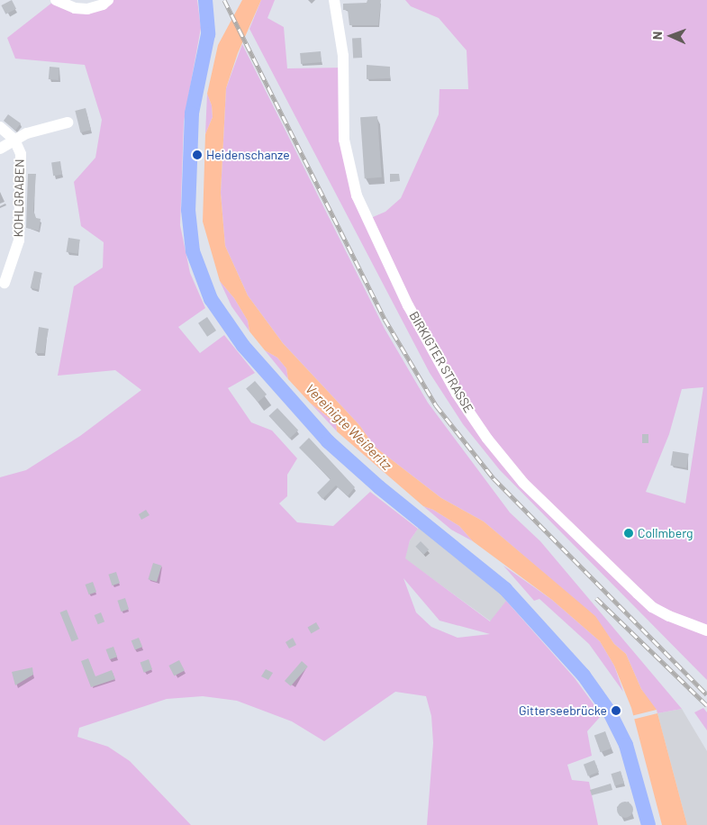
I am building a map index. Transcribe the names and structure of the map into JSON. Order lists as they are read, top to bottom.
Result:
{
  "streets": {
    "street": ["KOHLGRABEN", "BIRKIGTER STRASSE"]
  },
  "water": ["Vereinigte Weißeritz"],
  "places": ["Heidenschanze", "Collmberg", "Gitterseebrücke"],
  "north": "left"
}
